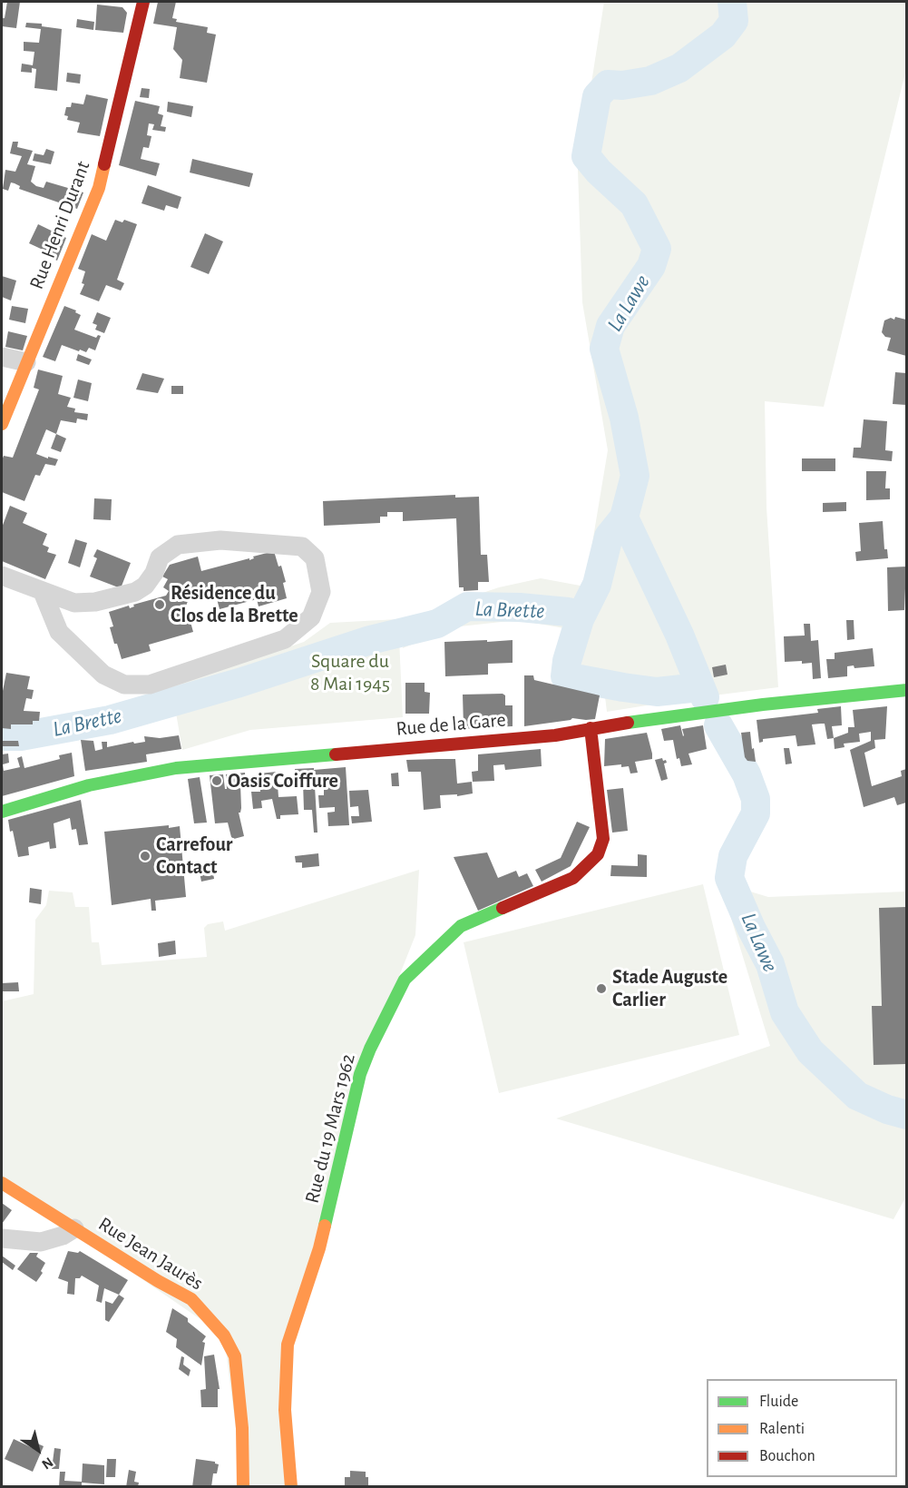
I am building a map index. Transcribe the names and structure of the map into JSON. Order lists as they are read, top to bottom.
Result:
{
  "streets": {
    "main road": [
      "Rue Henri Durant",
      "Rue de la Gare",
      "Rue du 19 Mars 1962",
      "Rue Jean Jaurès"
    ]
  },
  "crossings": [
    ["Rue de la Gare", "Rue du 19 Mars 1962"]
  ],
  "water": ["La Lawe", "La Brette"],
  "parks": ["Square du 8 Mai 1945"],
  "places": [
    "Résidence du Clos de la Brette",
    "Oasis Coiffure",
    "Carrefour Contact",
    "Stade Auguste Carlier"
  ],
  "legend": ["Fluide", "Ralenti", "Bouchon"],
  "north": "bottom right"
}
